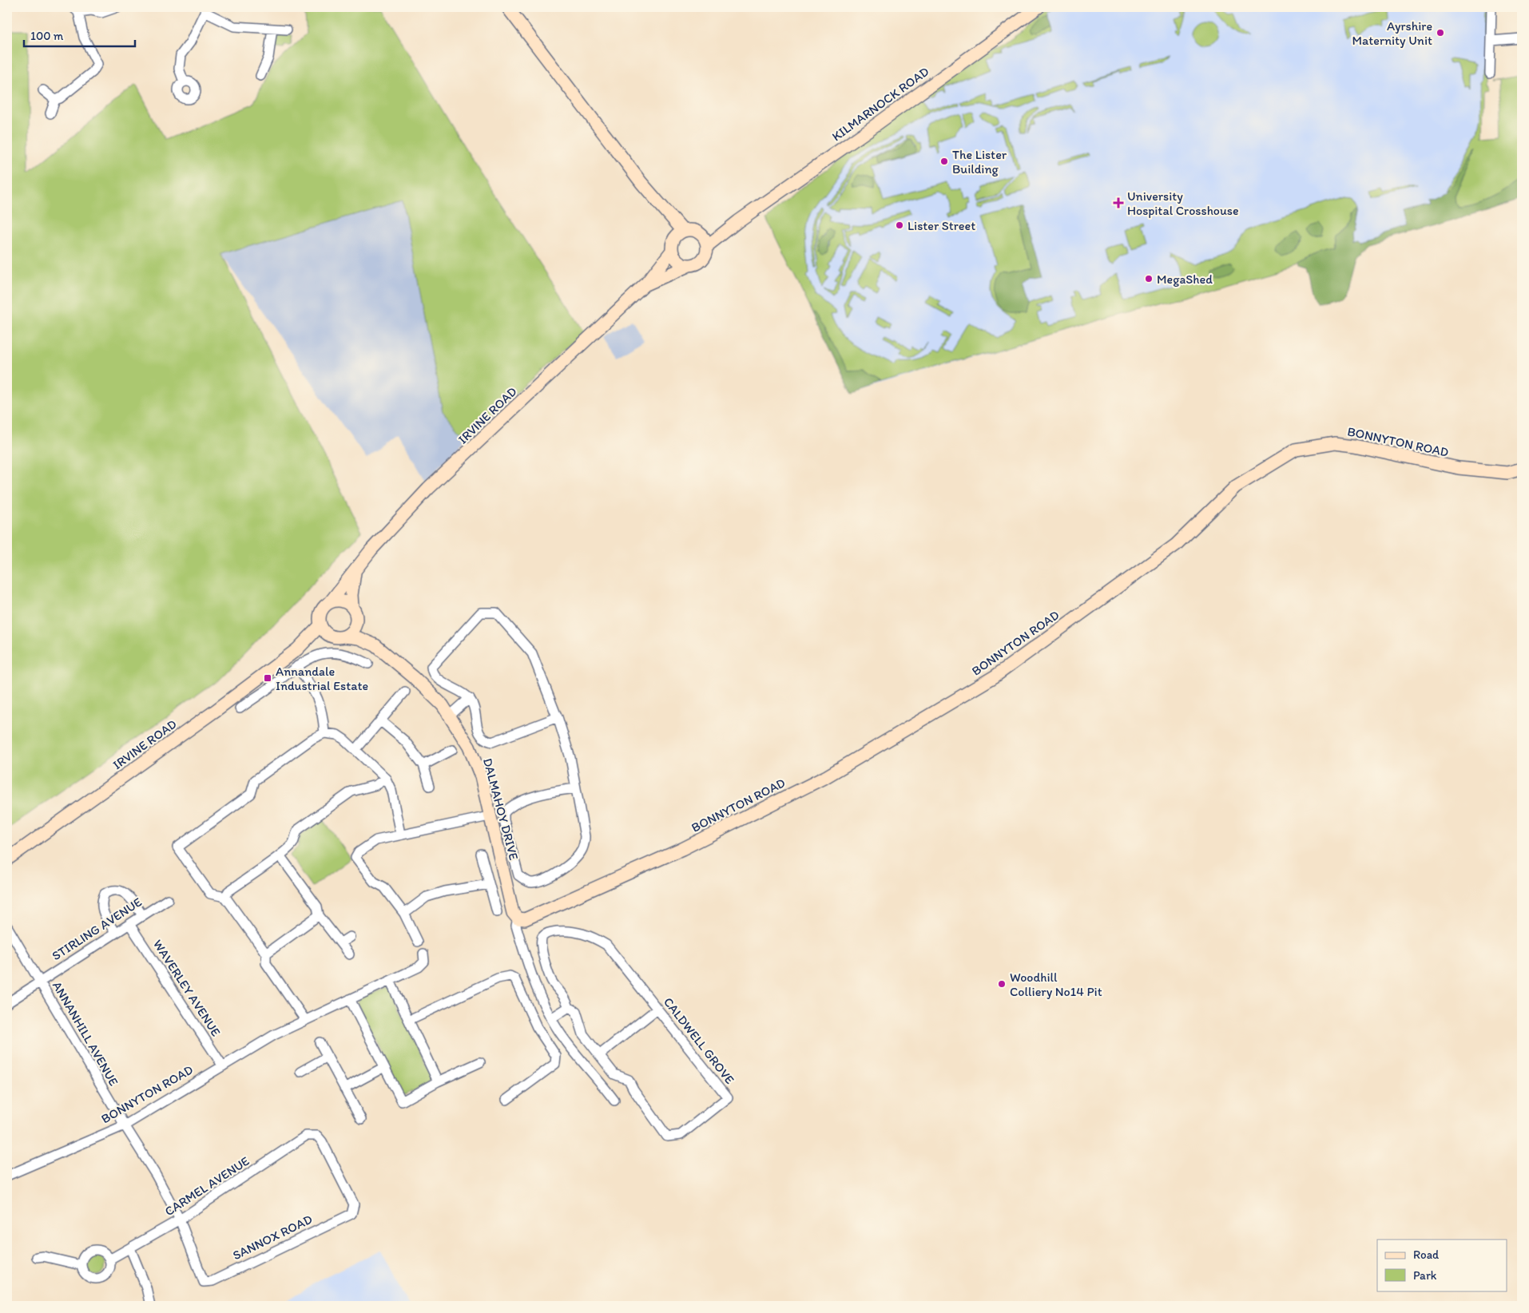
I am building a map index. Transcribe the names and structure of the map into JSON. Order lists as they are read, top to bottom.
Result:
{
  "streets": {
    "main road": [
      "KILMARNOCK ROAD",
      "IRVINE ROAD",
      "BONNYTON ROAD",
      "DALMAHOY DRIVE"
    ],
    "street": [
      "STIRLING AVENUE",
      "WAVERLEY AVENUE",
      "ANNANHILL AVENUE",
      "CALDWELL GROVE",
      "CARMEL AVENUE",
      "SANNOX ROAD"
    ]
  },
  "crossings": [
    ["KILMARNOCK ROAD", "IRVINE ROAD"],
    ["BONNYTON ROAD", "DALMAHOY DRIVE"],
    ["BONNYTON ROAD", "WAVERLEY AVENUE"],
    ["BONNYTON ROAD", "ANNANHILL AVENUE"],
    ["STIRLING AVENUE", "WAVERLEY AVENUE"],
    ["STIRLING AVENUE", "ANNANHILL AVENUE"],
    ["ANNANHILL AVENUE", "CARMEL AVENUE"],
    ["ANNANHILL AVENUE", "SANNOX ROAD"],
    ["CARMEL AVENUE", "SANNOX ROAD"]
  ],
  "places": {
    "other": [
      "Ayrshire Maternity Unit",
      "The Lister Building",
      "Lister Street",
      "MegaShed",
      "Woodhill Colliery No14 Pit"
    ],
    "health": ["University Hospital Crosshouse"],
    "transit": ["Annandale Industrial Estate"]
  },
  "legend": ["Road", "Park"],
  "scale_bar": "100 m"
}
